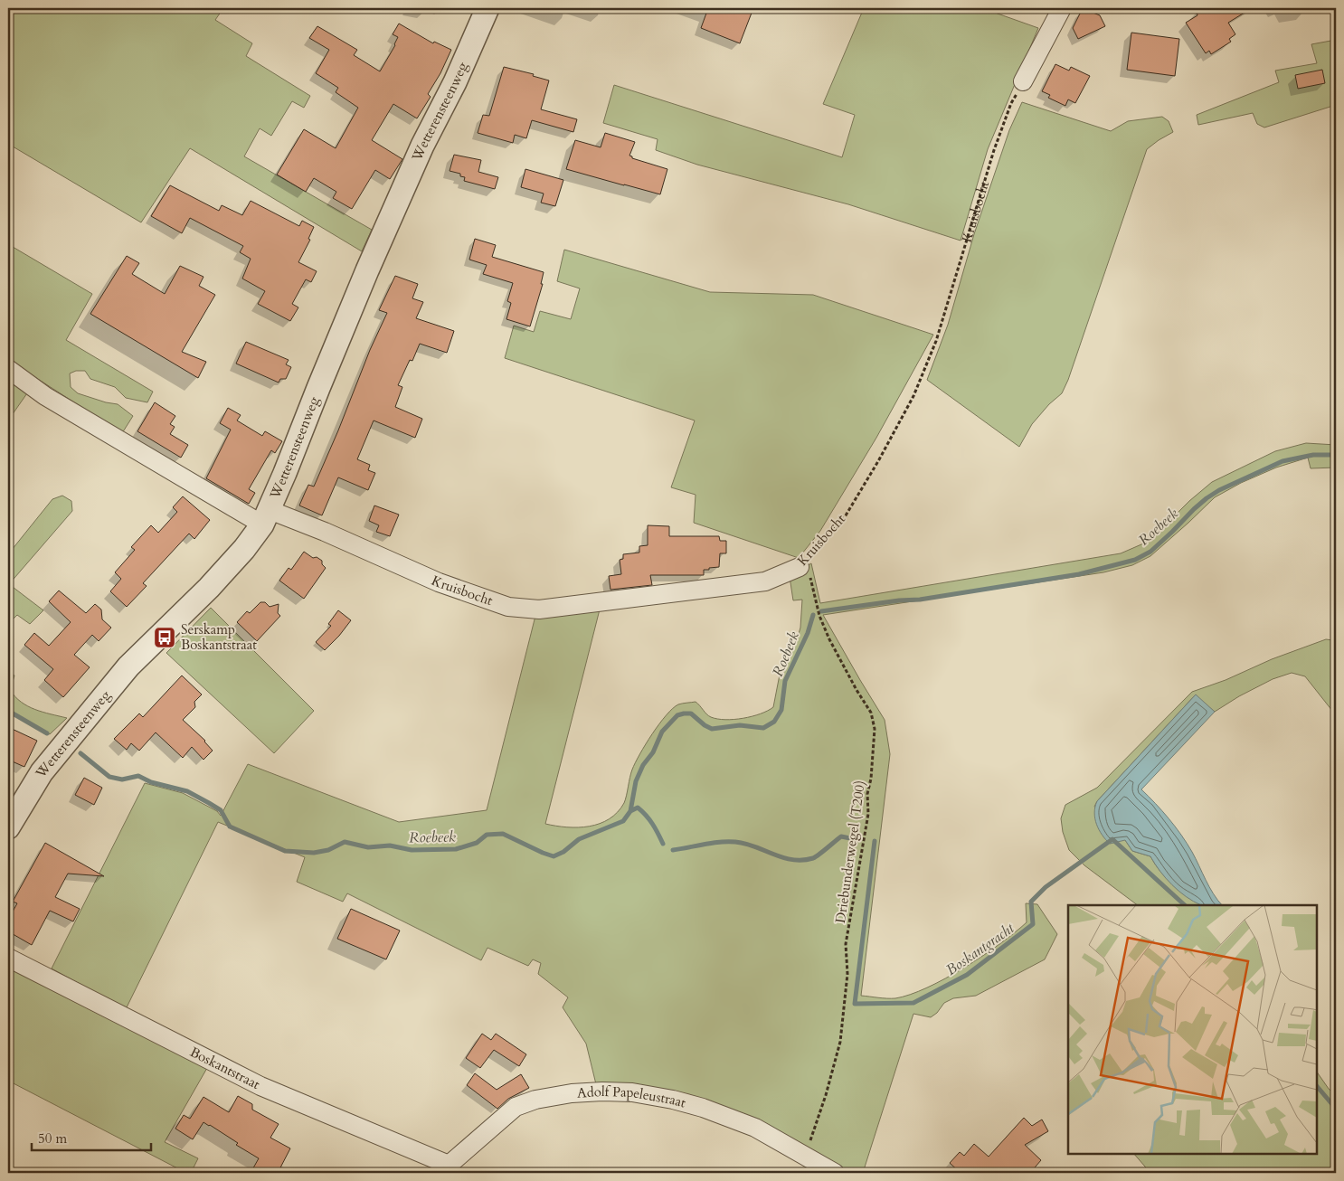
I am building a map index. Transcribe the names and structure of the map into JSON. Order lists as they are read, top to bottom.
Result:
{
  "streets": {
    "street": [
      "Wetterensteenweg",
      "Kruisbocht",
      "Boskantstraat",
      "Adolf Papeleustraat"
    ],
    "path": ["Driebunderwegel (T200)"]
  },
  "crossings": [
    ["Wetterensteenweg", "Kruisbocht"],
    ["Kruisbocht", "Driebunderwegel (T200)"],
    ["Driebunderwegel (T200)", "Adolf Papeleustraat"],
    ["Boskantstraat", "Adolf Papeleustraat"]
  ],
  "water": ["Roebeek", "Boskantgracht"],
  "places": {
    "bus stop": ["Serskamp Boskantstraat"]
  },
  "scale_bar": "50 m"
}
